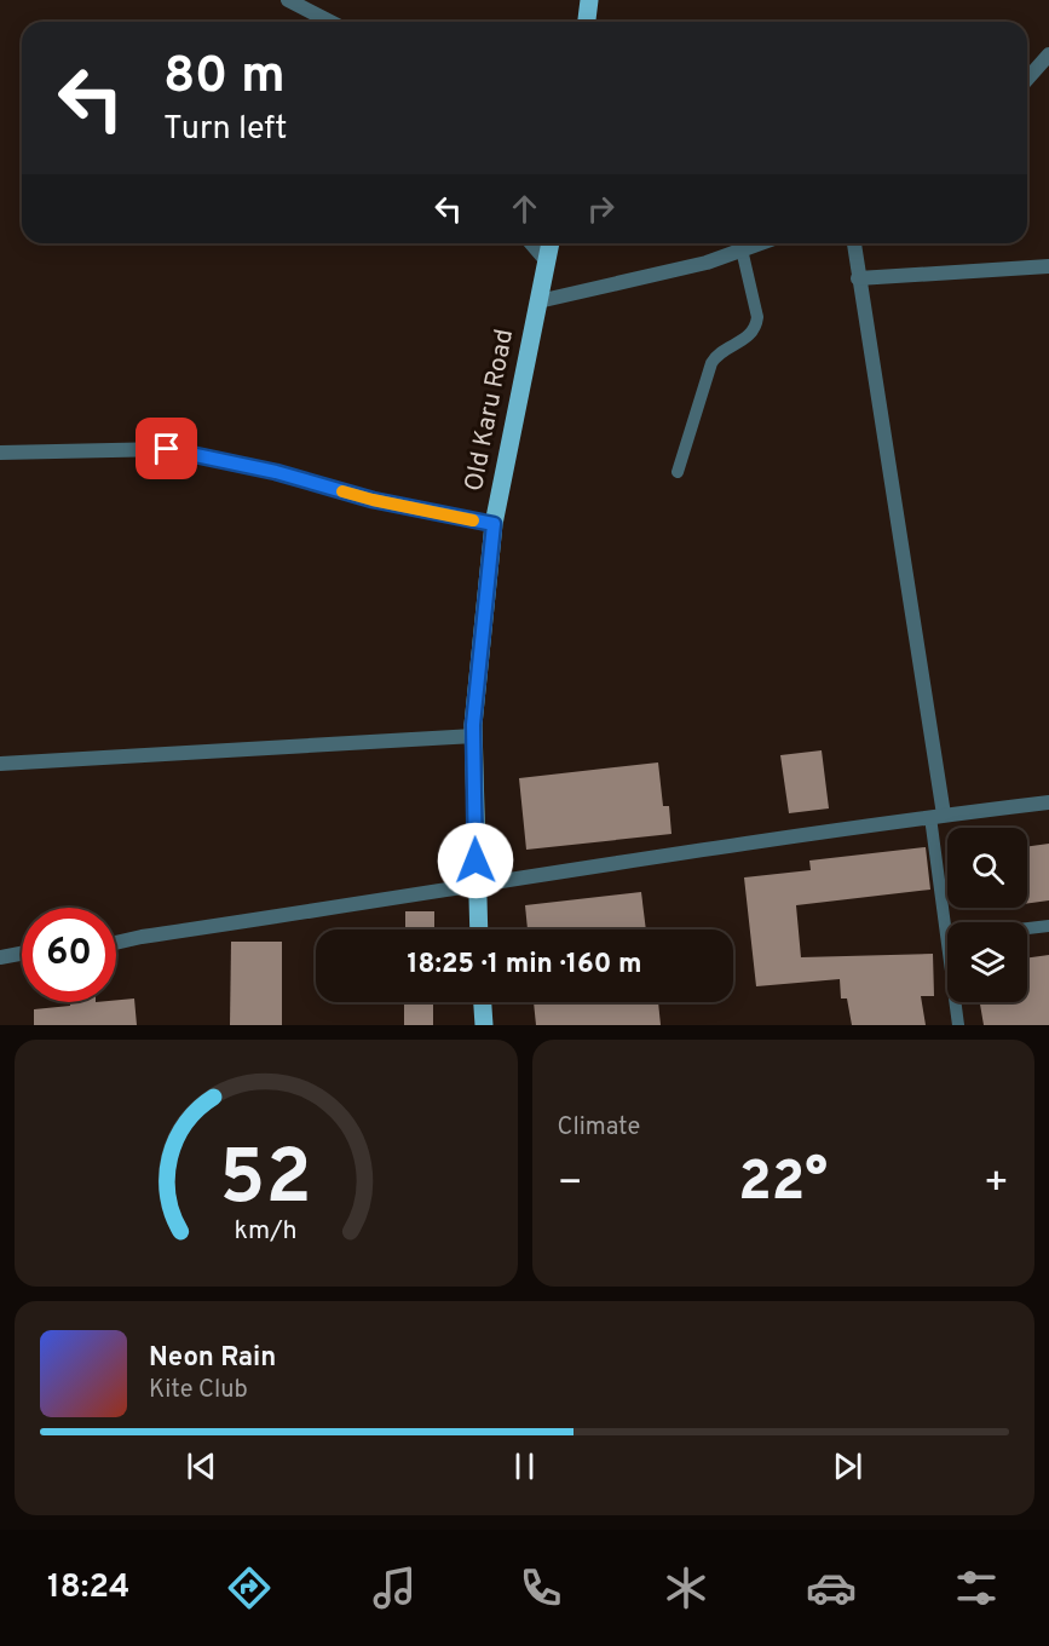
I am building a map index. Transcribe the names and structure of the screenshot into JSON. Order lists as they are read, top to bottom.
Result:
{
  "streets": {
    "main road": ["Old Karu Road"]
  },
  "page": {
    "turn": ["80 m", "Turn left"],
    "limit": "60",
    "trip": "18:25 · 1 min · 160 m",
    "tile": "Climate",
    "heat": ["−", "22°", "+"],
    "song": ["Neon Rain", "Kite Club"],
    "tabs": "18:24",
    "gauge": ["52", "km/h"]
  }
}
